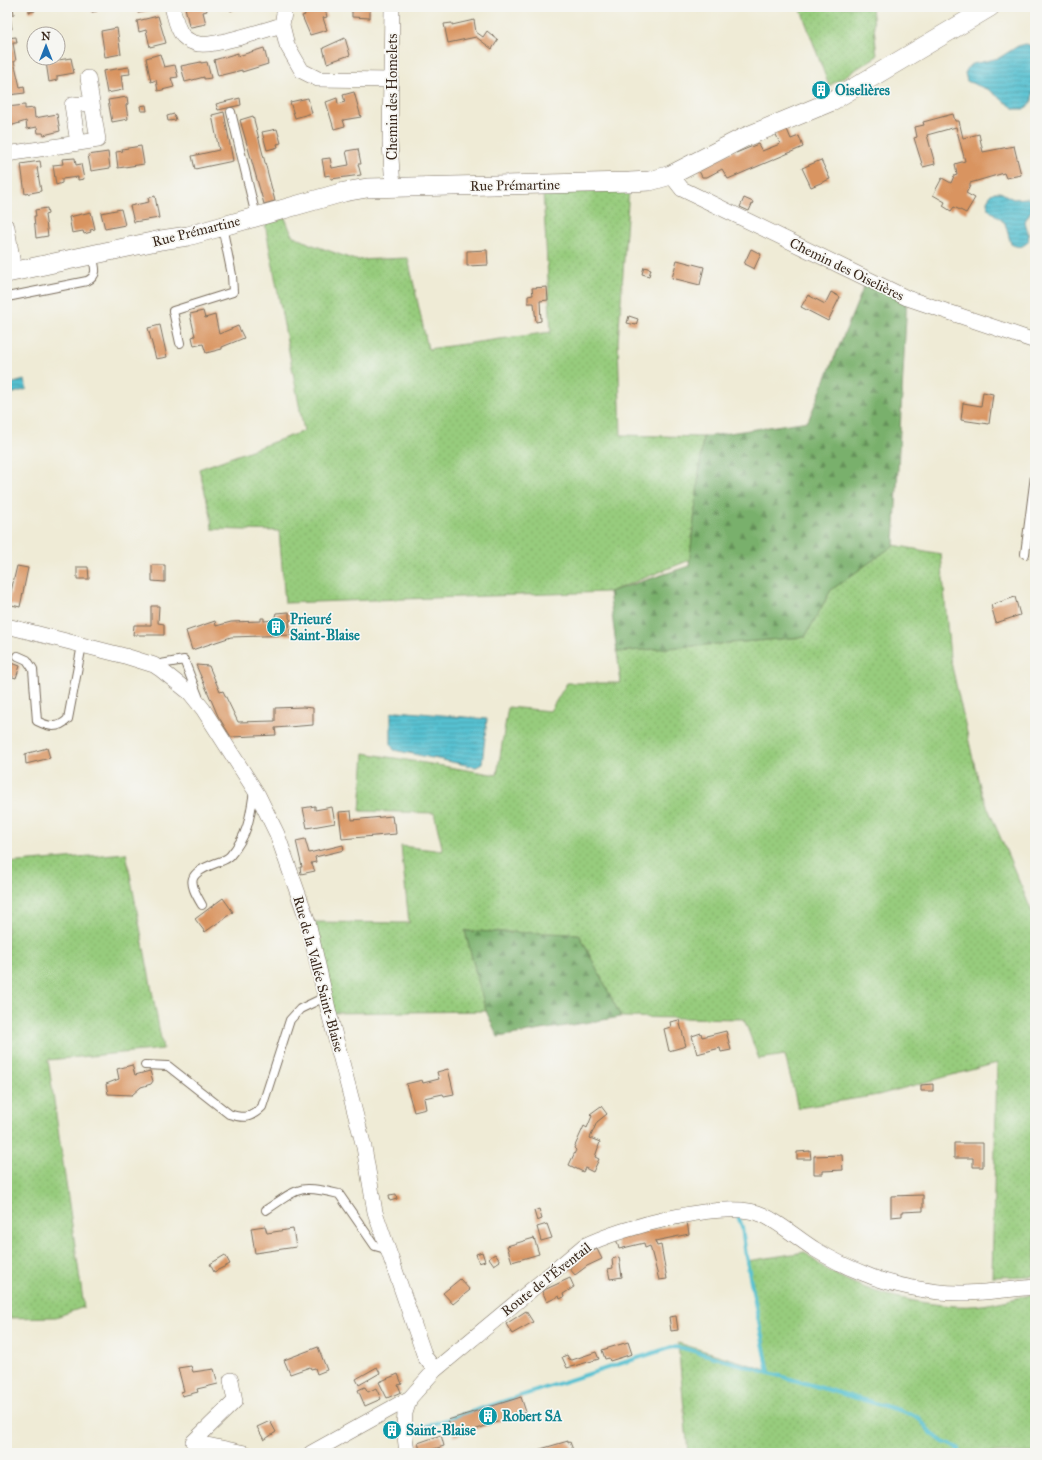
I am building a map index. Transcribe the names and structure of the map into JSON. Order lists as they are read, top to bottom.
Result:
{
  "streets": {
    "street": [
      "Chemin des Homelets",
      "Rue Prémartine",
      "Chemin des Oiselières",
      "Rue de la Vallée Saint-Blaise",
      "Route de l'Éventail"
    ]
  },
  "crossings": [
    ["Chemin des Homelets", "Rue Prémartine"],
    ["Rue Prémartine", "Chemin des Oiselières"],
    ["Rue de la Vallée Saint-Blaise", "Route de l'Éventail"]
  ],
  "places": {
    "building": [
      "Oiselières",
      "Prieuré Saint-Blaise",
      "Robert SA",
      "Saint-Blaise"
    ]
  },
  "north": "top"
}
